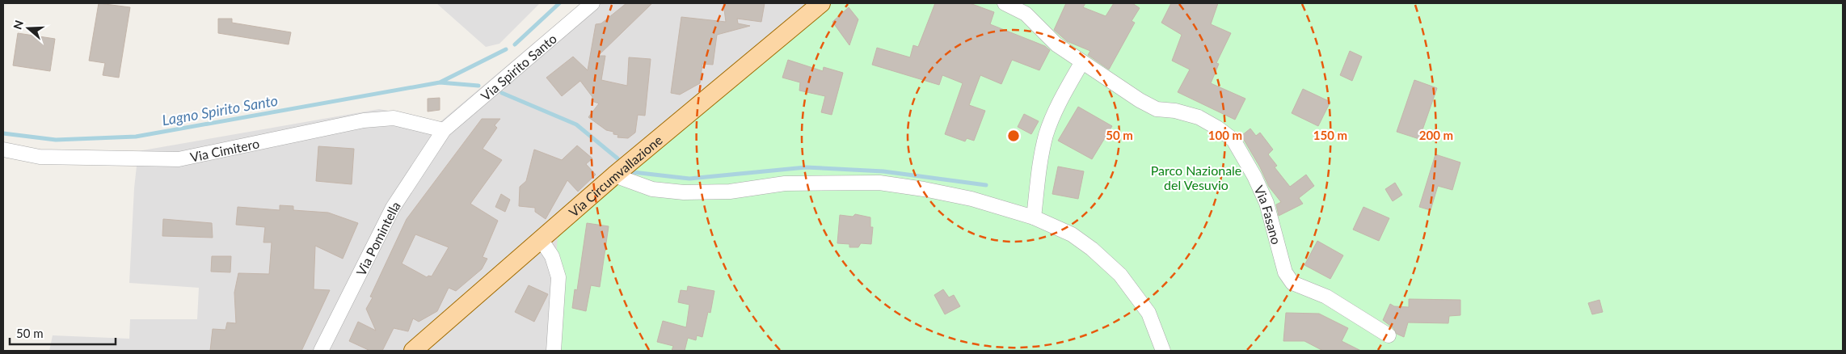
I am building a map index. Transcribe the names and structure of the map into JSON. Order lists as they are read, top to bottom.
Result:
{
  "streets": {
    "main road": ["Via Circumvallazione"],
    "street": [
      "Via Spirito Santo",
      "Via Cimitero",
      "Via Fasano",
      "Via Pomintella"
    ]
  },
  "crossings": [
    ["Via Spirito Santo", "Via Cimitero"],
    ["Via Spirito Santo", "Via Pomintella"],
    ["Via Cimitero", "Via Pomintella"]
  ],
  "water": ["Lagno Spirito Santo"],
  "parks": ["Parco Nazionale del Vesuvio"],
  "scale_bar": "50 m",
  "north": "left",
  "rings": [
    "50 m",
    "100 m",
    "150 m",
    "200 m"
  ]
}
